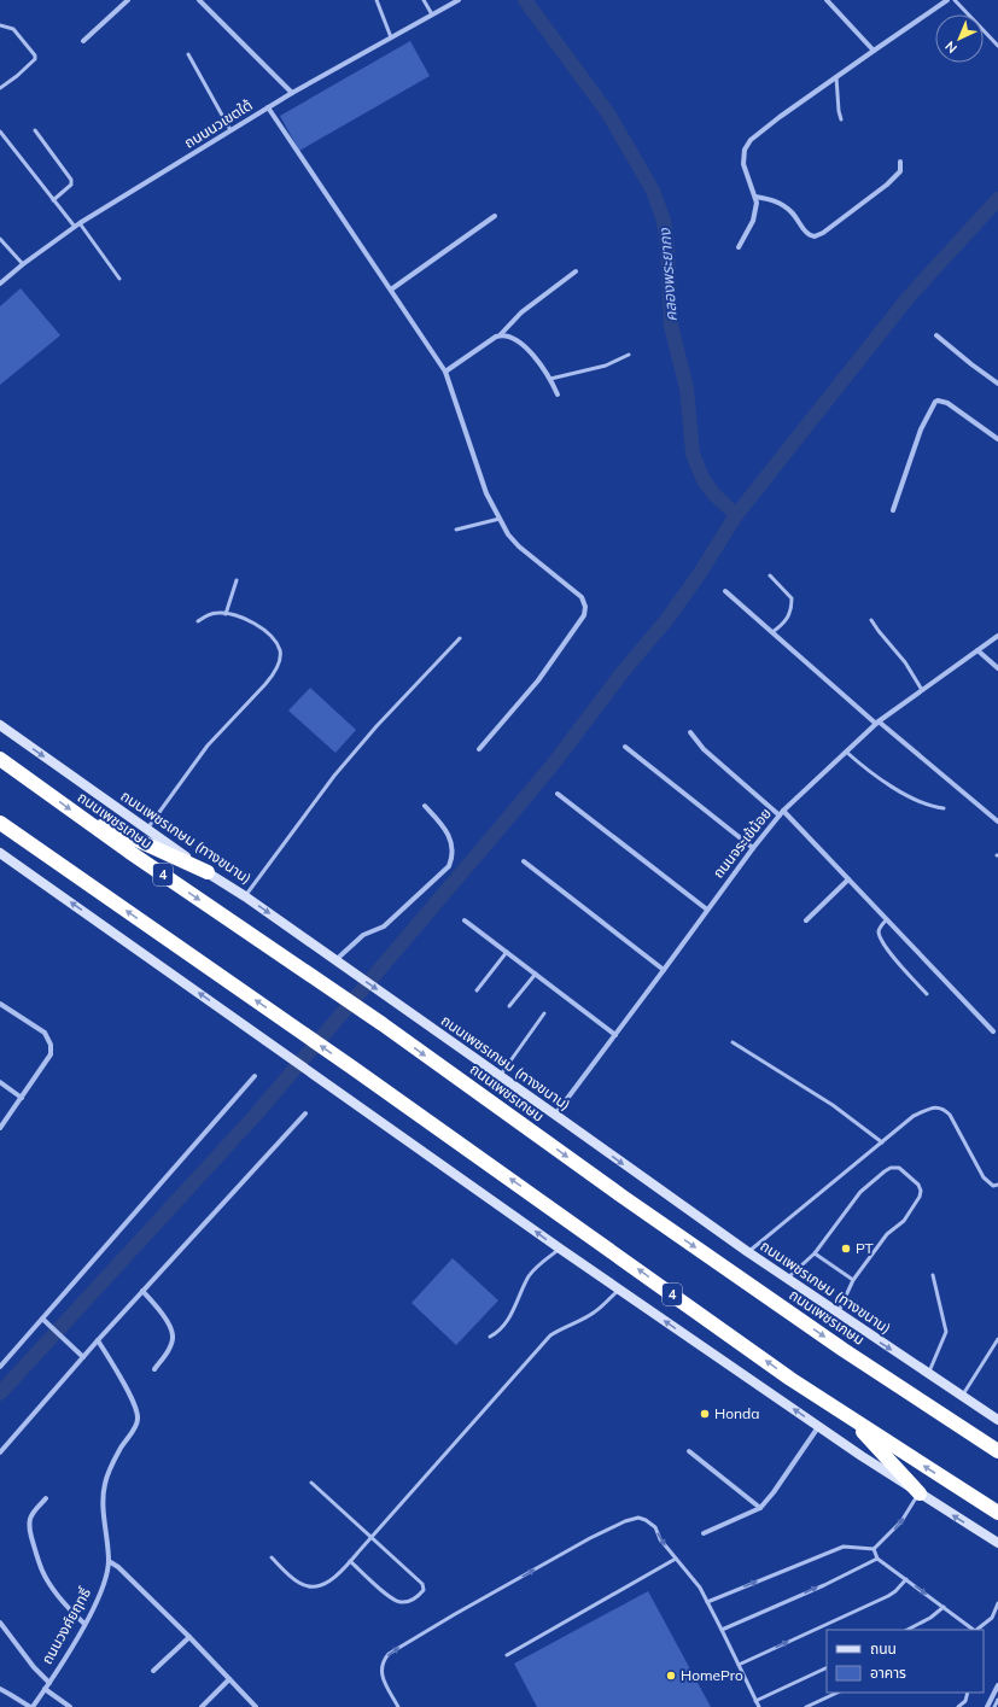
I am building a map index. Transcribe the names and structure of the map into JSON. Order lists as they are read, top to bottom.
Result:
{
  "streets": {
    "highway": ["ถนนเพชรเกษม", "4"],
    "main road": ["ถนนเพชรเกษม (ทางขนาน)"],
    "street": ["ถนนนวเขตใต้", "ถนนจระเข้น้อย", "ถนนวงศ์ยฤทธิ์"]
  },
  "crossings": [
    ["ถนนเพชรเกษม (ทางขนาน)", "ถนนจระเข้น้อย"]
  ],
  "one_way": ["ถนนเพชรเกษม (ทางขนาน)"],
  "water": ["คลองพระยากง"],
  "places": ["PT", "Honda", "HomePro"],
  "legend": ["ถนน", "อาคาร"],
  "north": "bottom left"
}
